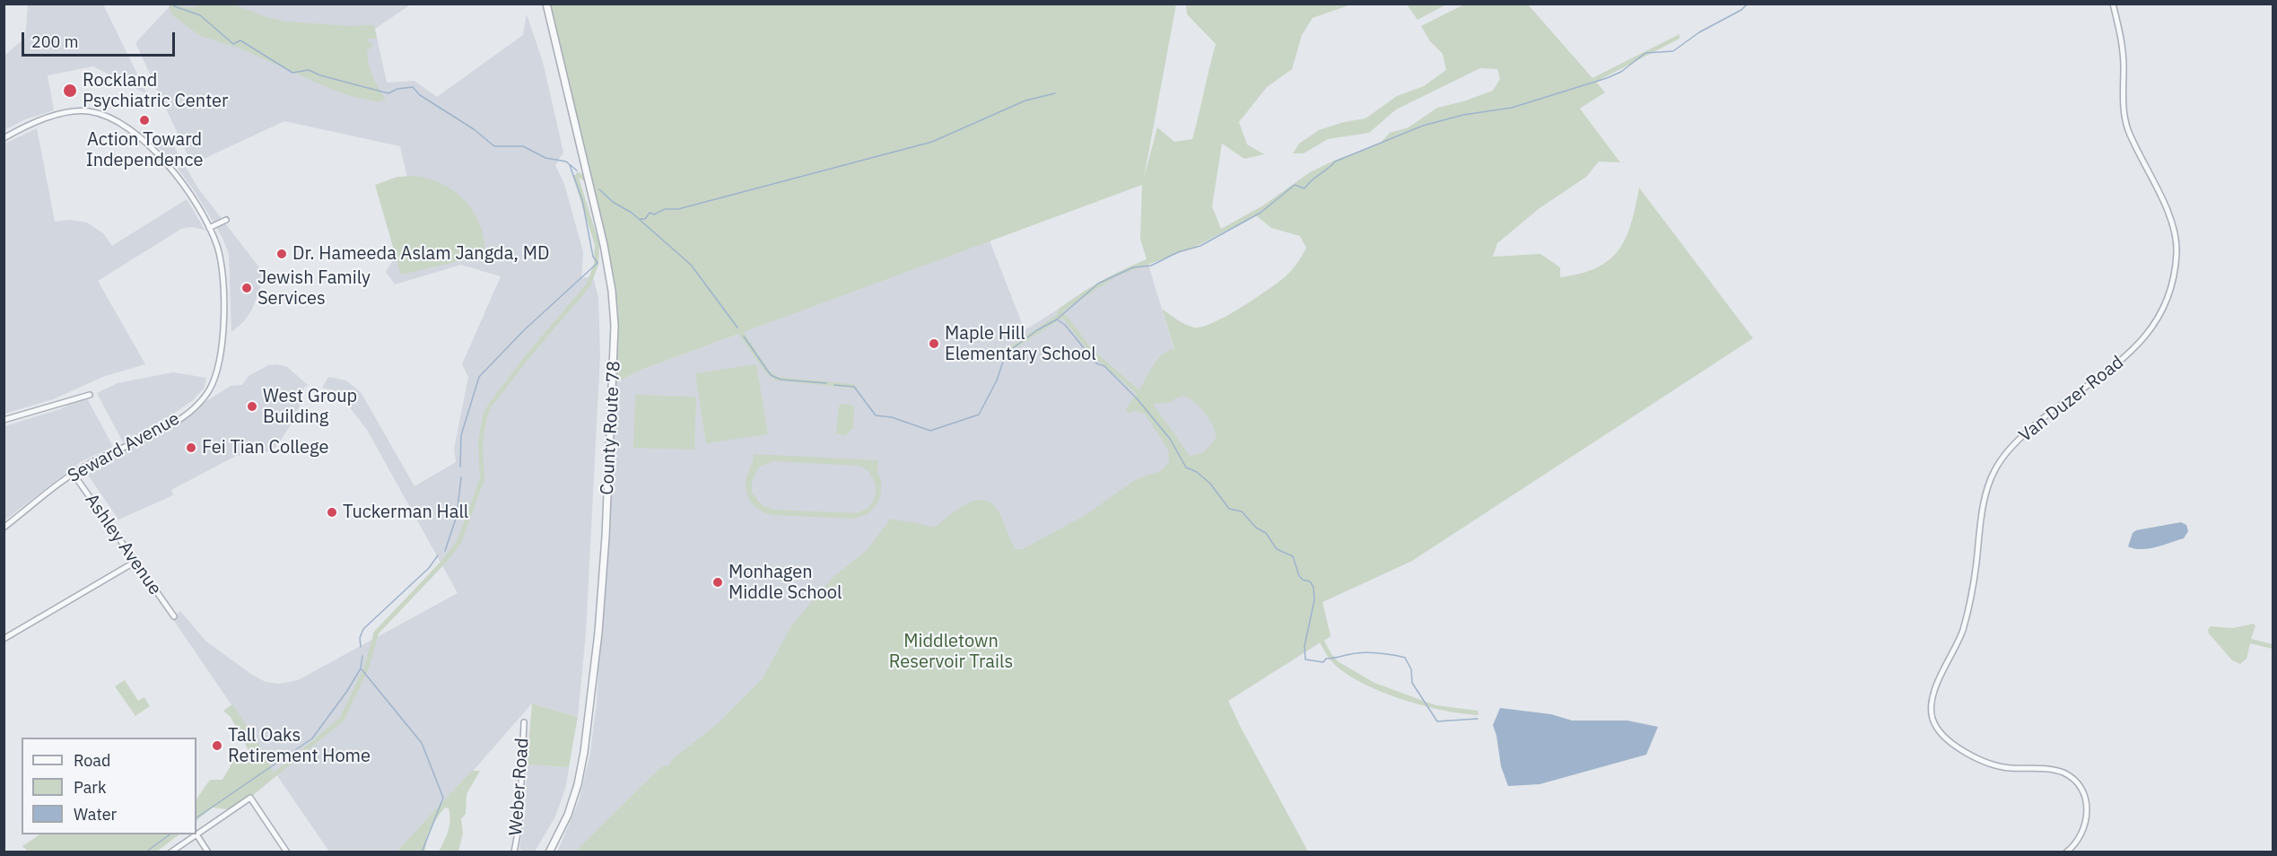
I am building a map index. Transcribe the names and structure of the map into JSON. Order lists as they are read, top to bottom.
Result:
{
  "streets": {
    "street": [
      "Van Duzer Road",
      "County Route 78",
      "Seward Avenue",
      "Ashley Avenue",
      "Weber Road"
    ]
  },
  "crossings": [
    ["Seward Avenue", "Ashley Avenue"]
  ],
  "parks": ["Middletown Reservoir Trails"],
  "places": [
    "Rockland Psychiatric Center",
    "Action Toward Independence",
    "Dr. Hameeda Aslam Jangda, MD",
    "Jewish Family Services",
    "Maple Hill Elementary School",
    "West Group Building",
    "Fei Tian College",
    "Tuckerman Hall",
    "Monhagen Middle School",
    "Tall Oaks Retirement Home"
  ],
  "legend": ["Road", "Park", "Water"],
  "scale_bar": "200 m"
}
